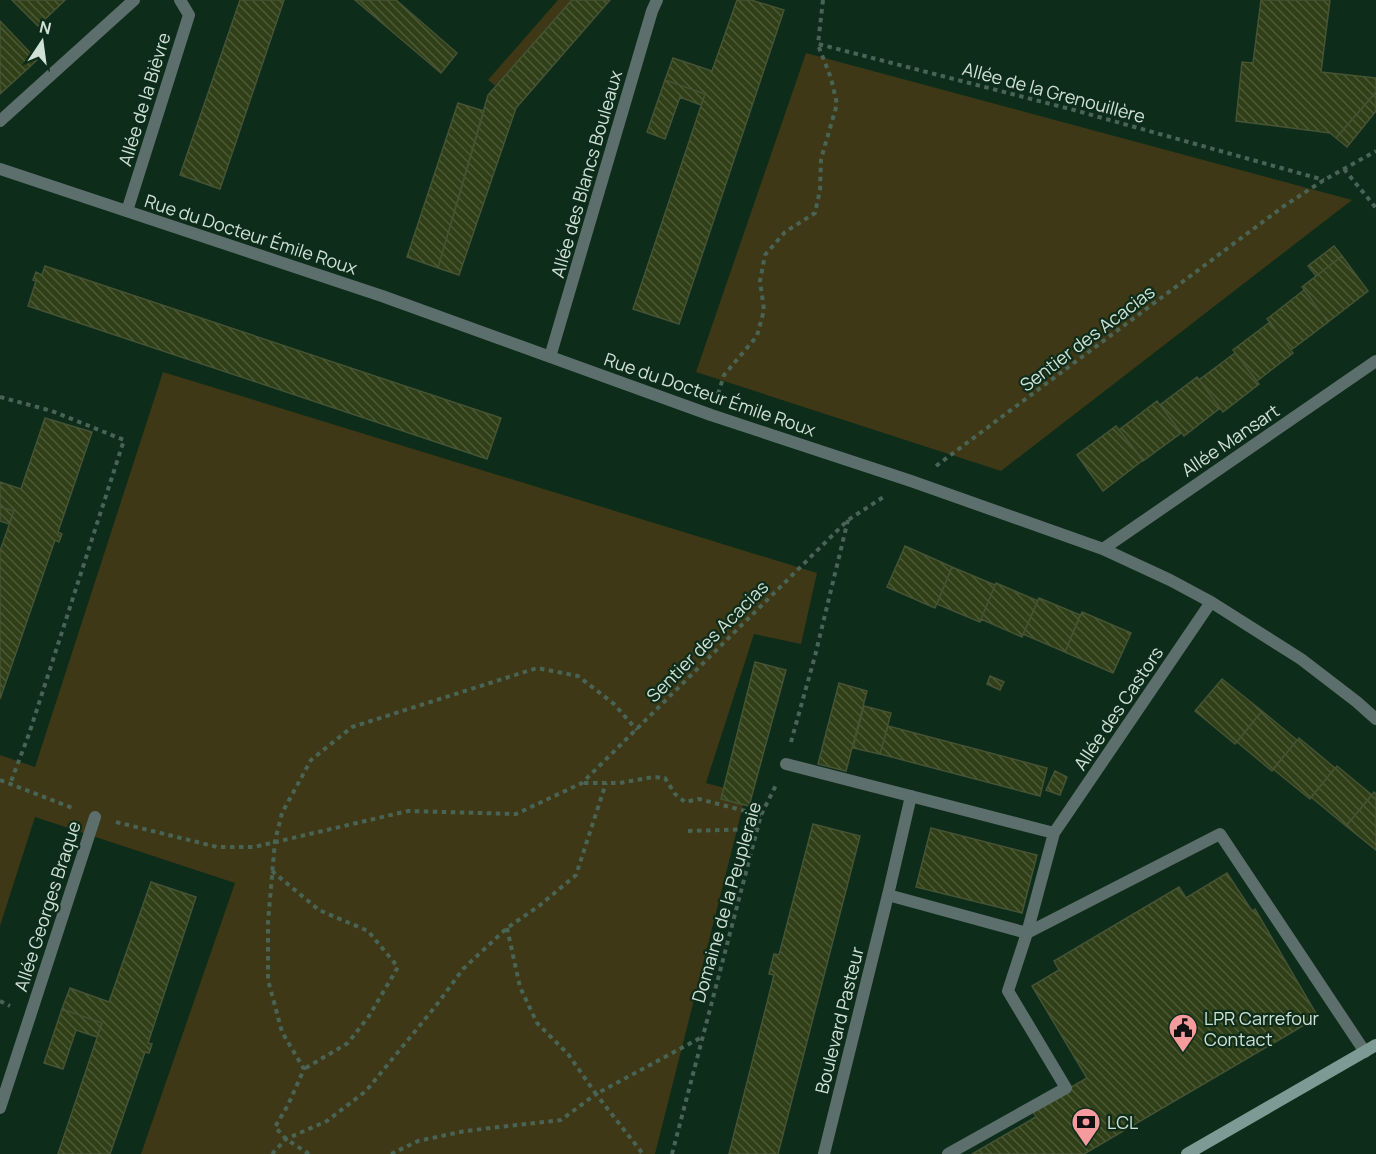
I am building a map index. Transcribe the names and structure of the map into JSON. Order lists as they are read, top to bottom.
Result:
{
  "streets": {
    "street": [
      "Allée de la Bièvre",
      "Allée des Blancs Bouleaux",
      "Rue du Docteur Émile Roux",
      "Allée Mansart",
      "Allée des Castors",
      "Allée Georges Braque",
      "Boulevard Pasteur"
    ],
    "path": ["Allée de la Grenouillère", "Sentier des Acacias", "Domaine de la Peupleraie"]
  },
  "crossings": [
    ["Allée de la Grenouillère", "Sentier des Acacias"],
    ["Allée de la Bièvre", "Rue du Docteur Émile Roux"],
    ["Allée des Blancs Bouleaux", "Rue du Docteur Émile Roux"],
    ["Rue du Docteur Émile Roux", "Sentier des Acacias"],
    ["Rue du Docteur Émile Roux", "Allée Mansart"],
    ["Rue du Docteur Émile Roux", "Allée des Castors"],
    ["Sentier des Acacias", "Domaine de la Peupleraie"],
    ["Sentier des Acacias", "Allée Georges Braque"]
  ],
  "places": {
    "public building": ["LPR Carrefour Contact"],
    "bank": ["LCL"]
  },
  "north": "top"
}
